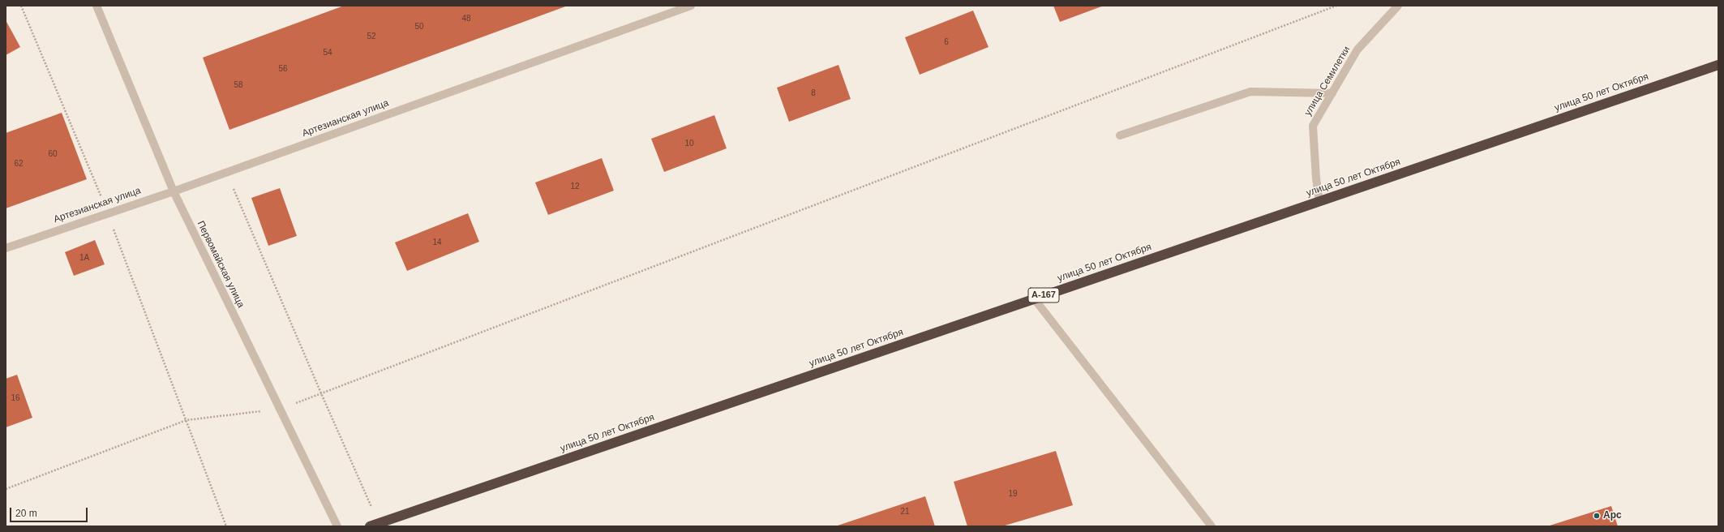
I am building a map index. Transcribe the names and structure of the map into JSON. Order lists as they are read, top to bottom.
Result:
{
  "streets": {
    "highway": ["улица 50 лет Октября", "А-167"],
    "street": ["улица Семилетки", "Артезианская улица", "Первомайская улица"]
  },
  "crossings": [
    ["улица Семилетки", "улица 50 лет Октября"],
    ["Артезианская улица", "Первомайская улица"]
  ],
  "places": ["Арс"],
  "house_numbers": [
    "48",
    "50",
    "52",
    "6",
    "54",
    "56",
    "58",
    "8",
    "10",
    "60",
    "62",
    "12",
    "14",
    "1А",
    "16",
    "19",
    "21"
  ],
  "scale_bar": "20 m"
}
